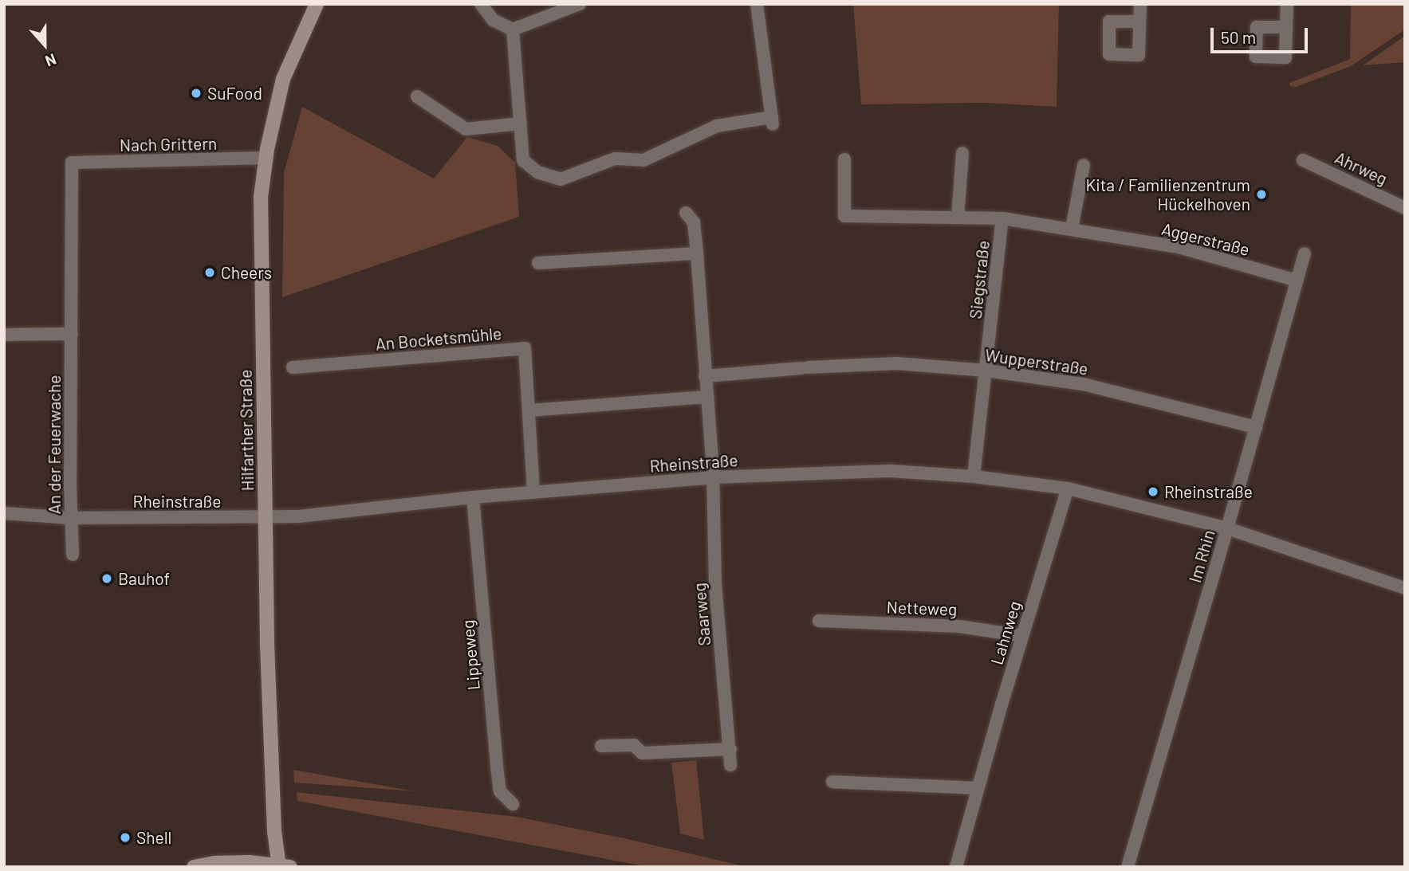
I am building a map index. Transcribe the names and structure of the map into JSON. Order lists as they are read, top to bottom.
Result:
{
  "streets": {
    "main road": ["Hilfarther Straße"],
    "street": [
      "Nach Grittern",
      "Ahrweg",
      "Aggerstraße",
      "Siegstraße",
      "An Bocketsmühle",
      "Wupperstraße",
      "An der Feuerwache",
      "Rheinstraße",
      "Im Rhin",
      "Netteweg",
      "Saarweg",
      "Lahnweg",
      "Lippeweg"
    ]
  },
  "crossings": [
    ["Nach Grittern", "Hilfarther Straße"],
    ["Nach Grittern", "An der Feuerwache"],
    ["Aggerstraße", "Siegstraße"],
    ["Aggerstraße", "Im Rhin"],
    ["Siegstraße", "Wupperstraße"],
    ["Siegstraße", "Rheinstraße"],
    ["An Bocketsmühle", "Rheinstraße"],
    ["Wupperstraße", "Im Rhin"],
    ["Hilfarther Straße", "Rheinstraße"],
    ["An der Feuerwache", "Rheinstraße"],
    ["Rheinstraße", "Im Rhin"],
    ["Rheinstraße", "Saarweg"],
    ["Rheinstraße", "Lahnweg"],
    ["Rheinstraße", "Lippeweg"],
    ["Netteweg", "Lahnweg"]
  ],
  "places": [
    "SuFood",
    "Kita / Familienzentrum Hückelhoven",
    "Cheers",
    "Rheinstraße",
    "Bauhof",
    "Shell"
  ],
  "scale_bar": "50 m",
  "north": "bottom"
}
